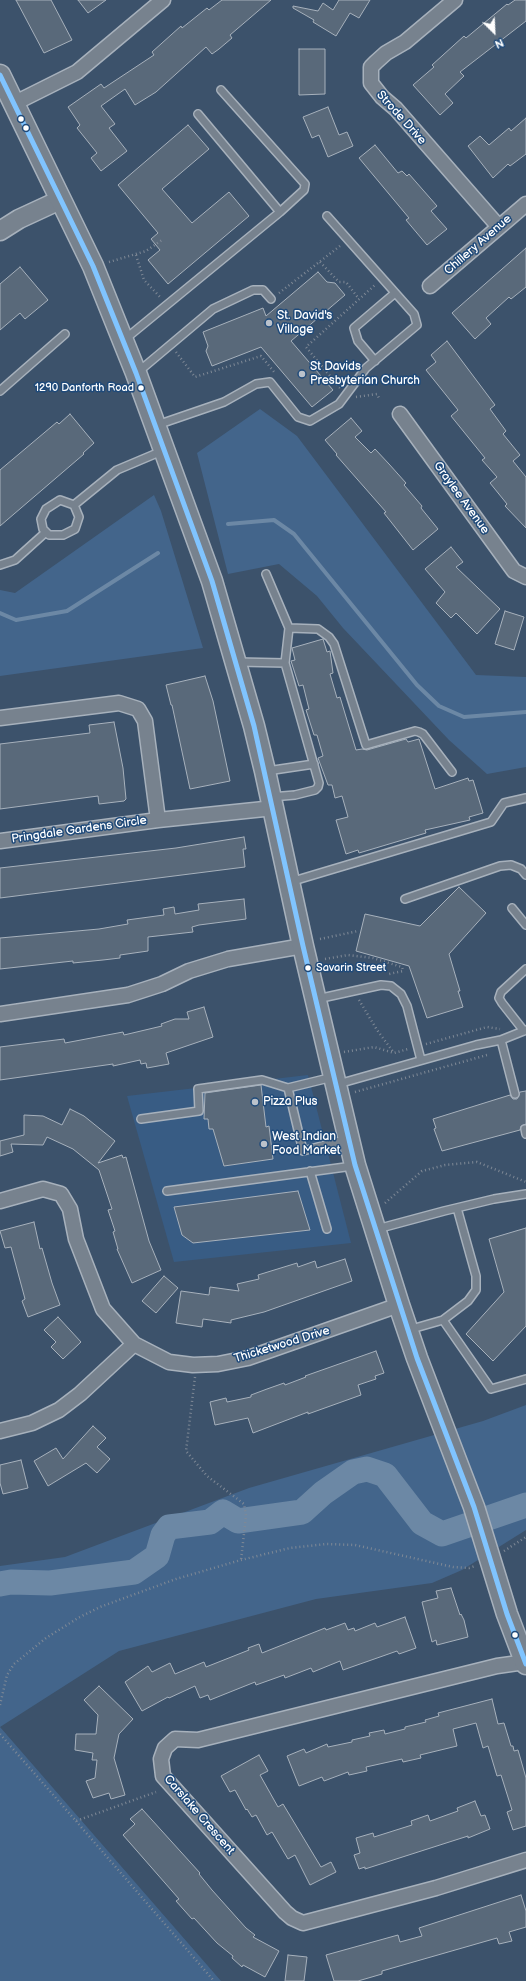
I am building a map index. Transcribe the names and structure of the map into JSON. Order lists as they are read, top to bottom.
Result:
{
  "streets": {
    "street": [
      "Strode Drive",
      "Chillery Avenue",
      "Graylee Avenue",
      "Pringdale Gardens Circle",
      "Thicketwood Drive",
      "Carslake Crescent"
    ]
  },
  "crossings": [
    ["Strode Drive", "Chillery Avenue"]
  ],
  "places": [
    "St. David's Village",
    "St Davids Presbyterian Church",
    "1290 Danforth Road",
    "Savarin Street",
    "Pizza Plus",
    "West Indian Food Market"
  ],
  "north": "bottom right"
}
